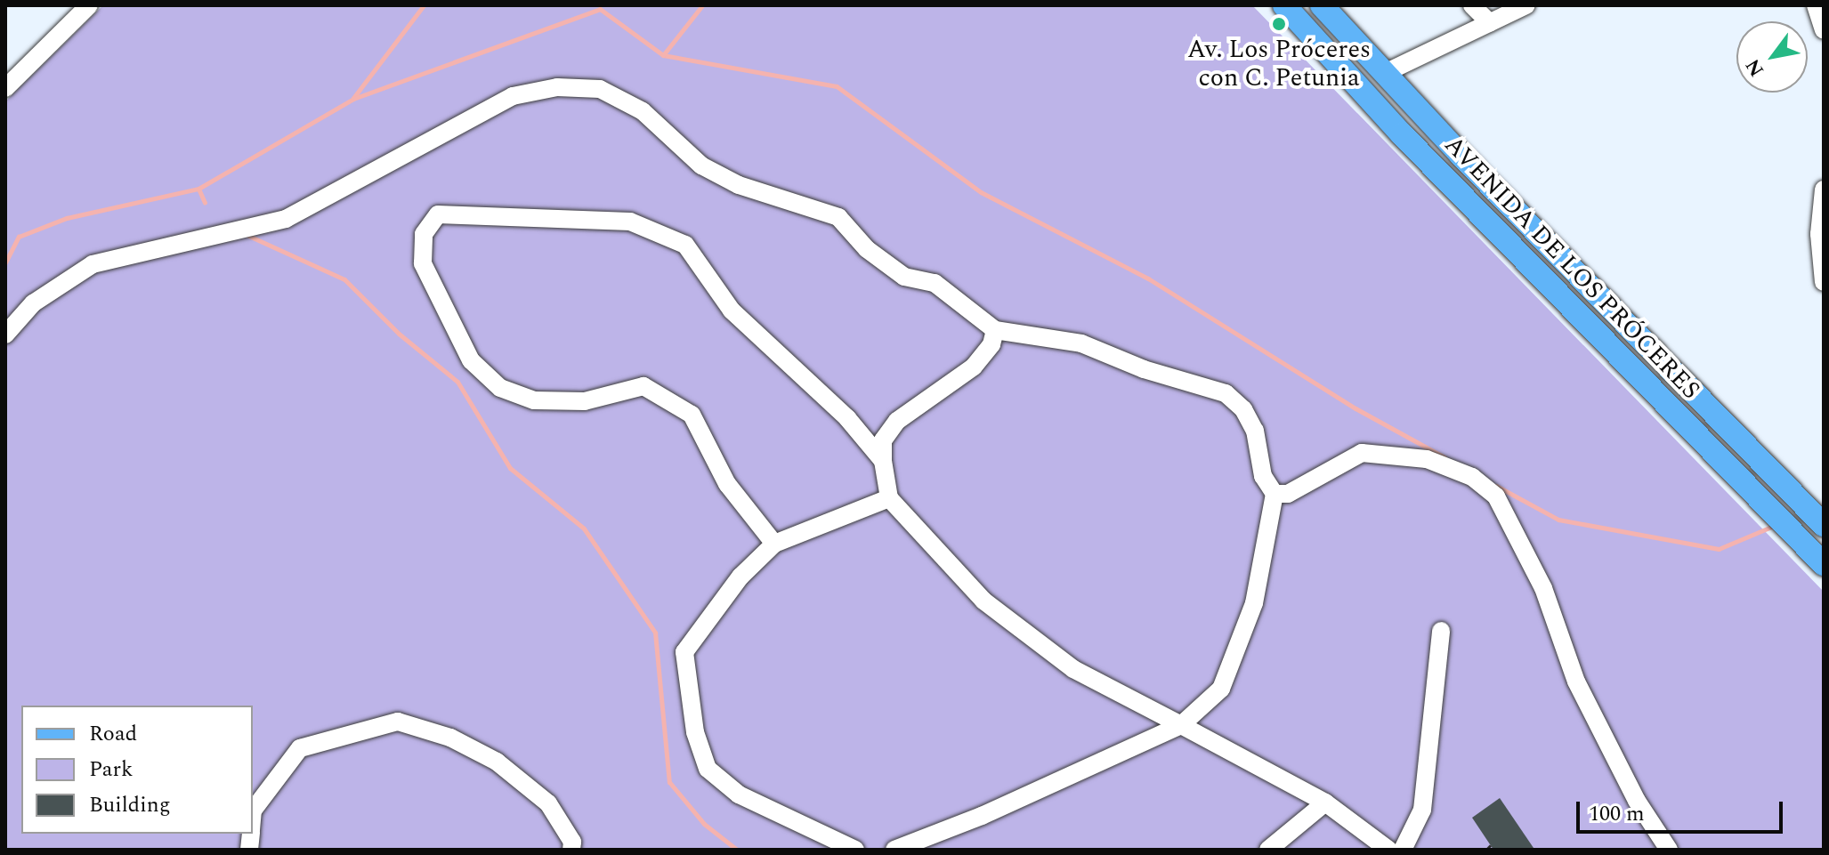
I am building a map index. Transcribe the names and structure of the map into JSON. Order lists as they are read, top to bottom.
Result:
{
  "streets": {
    "main road": ["AVENIDA DE LOS PRÓCERES"]
  },
  "places": ["Av. Los Próceres con C. Petunia"],
  "legend": ["Road", "Park", "Building"],
  "scale_bar": "100 m",
  "north": "bottom left"
}
